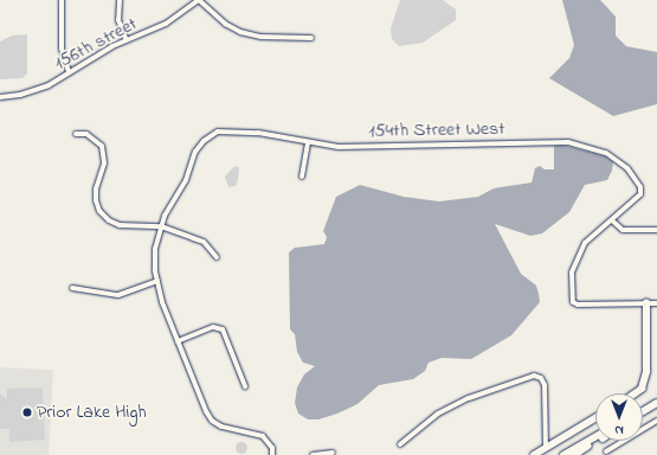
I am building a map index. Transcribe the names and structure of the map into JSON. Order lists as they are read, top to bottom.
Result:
{
  "streets": {
    "street": ["156th street", "154th Street West"]
  },
  "places": ["Prior Lake High"],
  "north": "bottom"
}
